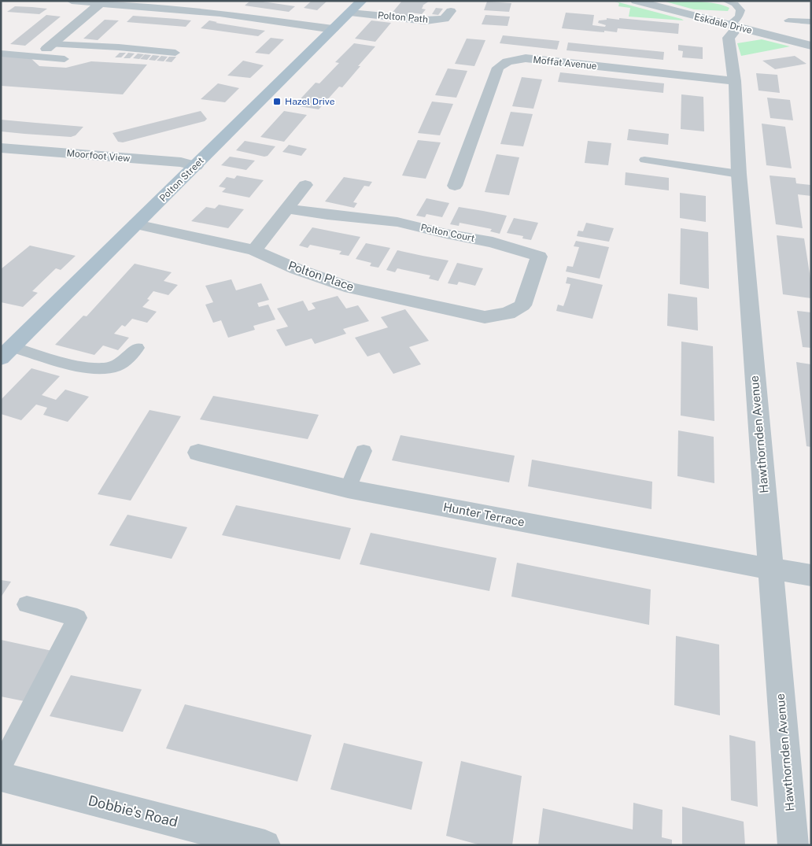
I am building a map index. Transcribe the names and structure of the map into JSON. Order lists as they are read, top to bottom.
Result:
{
  "streets": {
    "main road": ["Polton Street"],
    "street": [
      "Polton Path",
      "Eskdale Drive",
      "Moffat Avenue",
      "Moorfoot View",
      "Polton Court",
      "Polton Place",
      "Hawthornden Avenue",
      "Hunter Terrace",
      "Dobbie's Road"
    ]
  },
  "crossings": [
    ["Polton Path", "Polton Street"],
    ["Eskdale Drive", "Hawthornden Avenue"],
    ["Moffat Avenue", "Hawthornden Avenue"],
    ["Moorfoot View", "Polton Street"],
    ["Polton Street", "Polton Place"],
    ["Polton Court", "Polton Place"],
    ["Hawthornden Avenue", "Hunter Terrace"]
  ],
  "places": {
    "transit": ["Hazel Drive"]
  }
}
